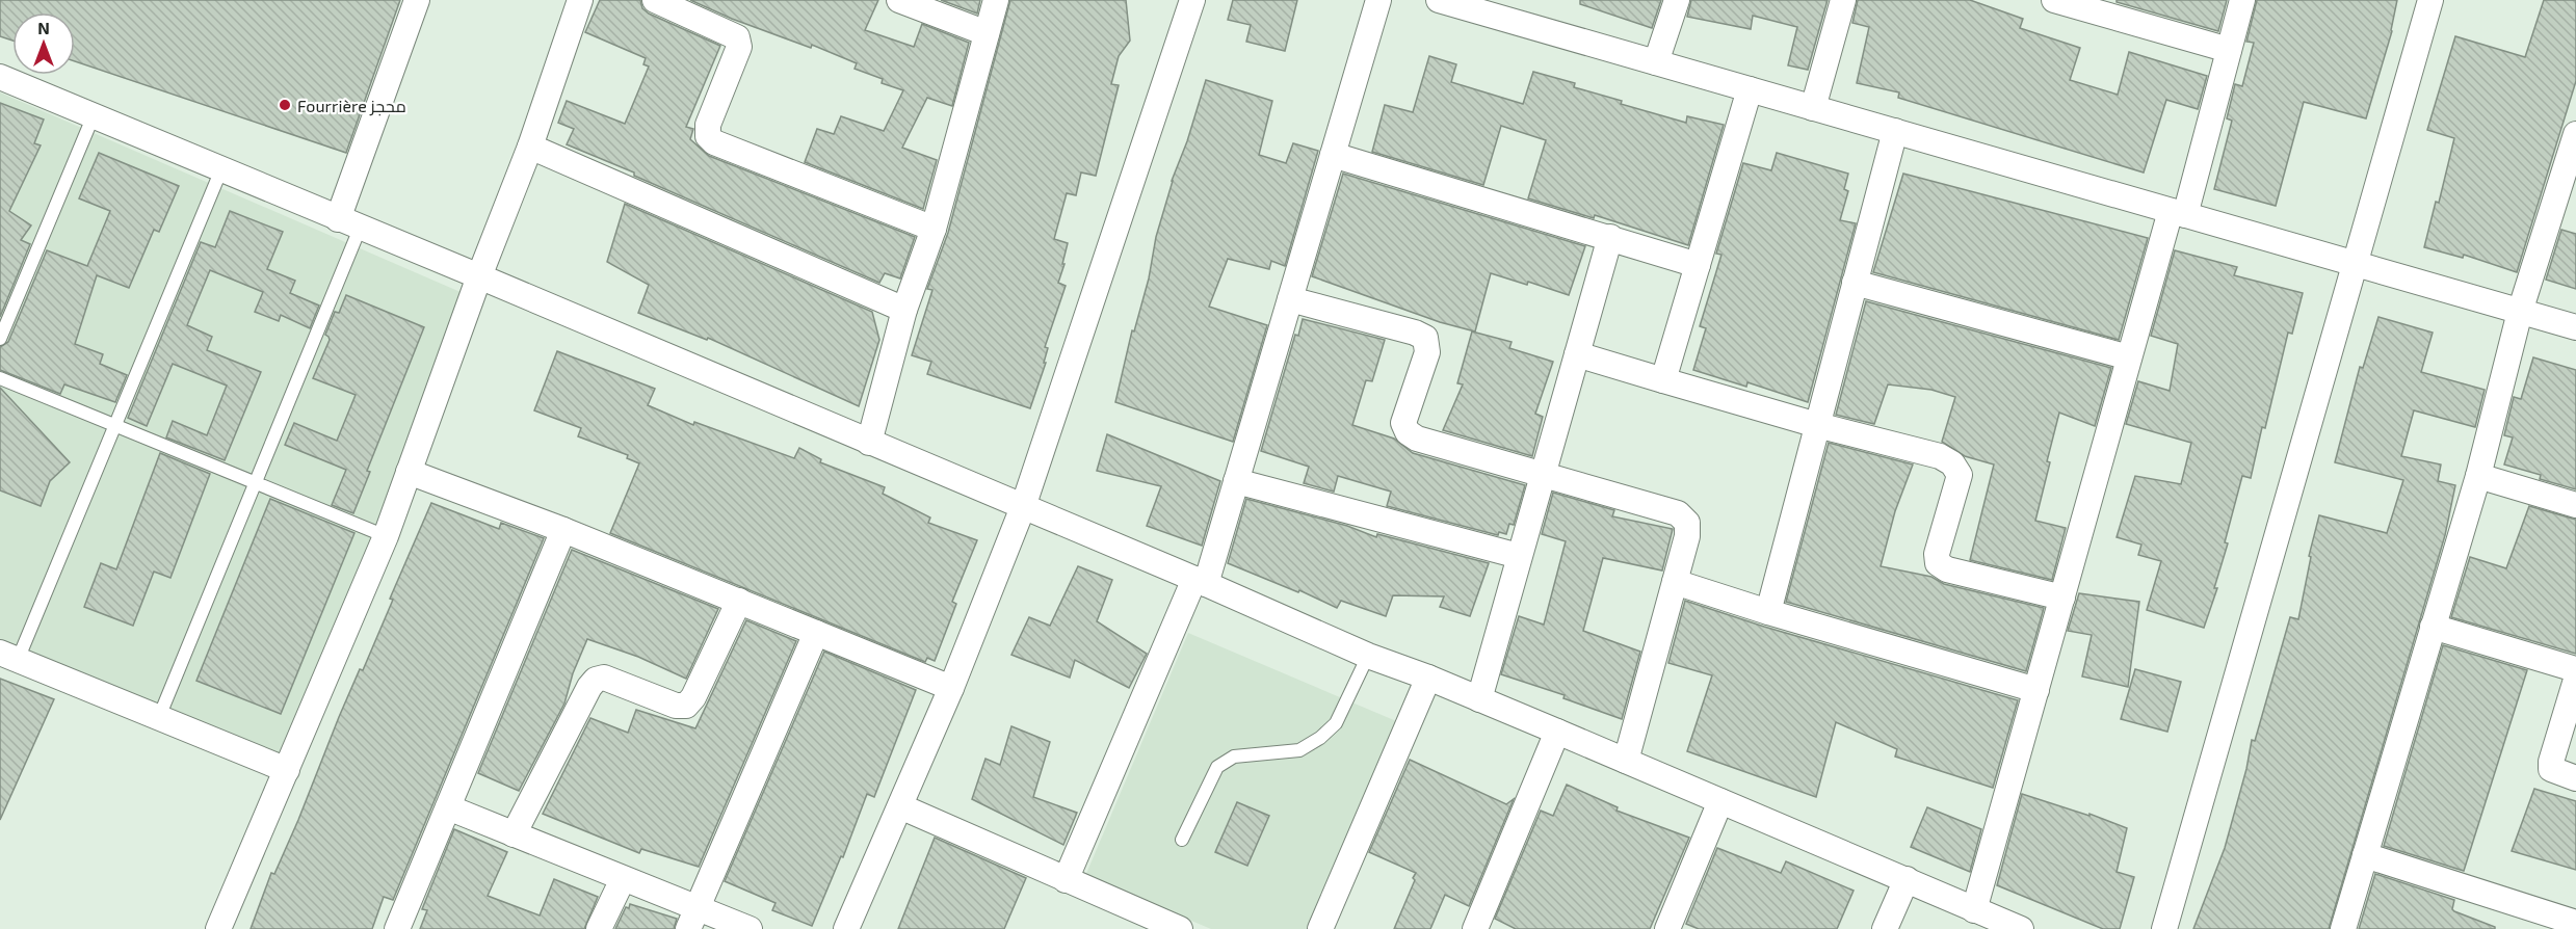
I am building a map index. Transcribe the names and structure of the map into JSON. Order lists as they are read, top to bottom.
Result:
{
  "places": ["Fourrière محجز"],
  "north": "top"
}
